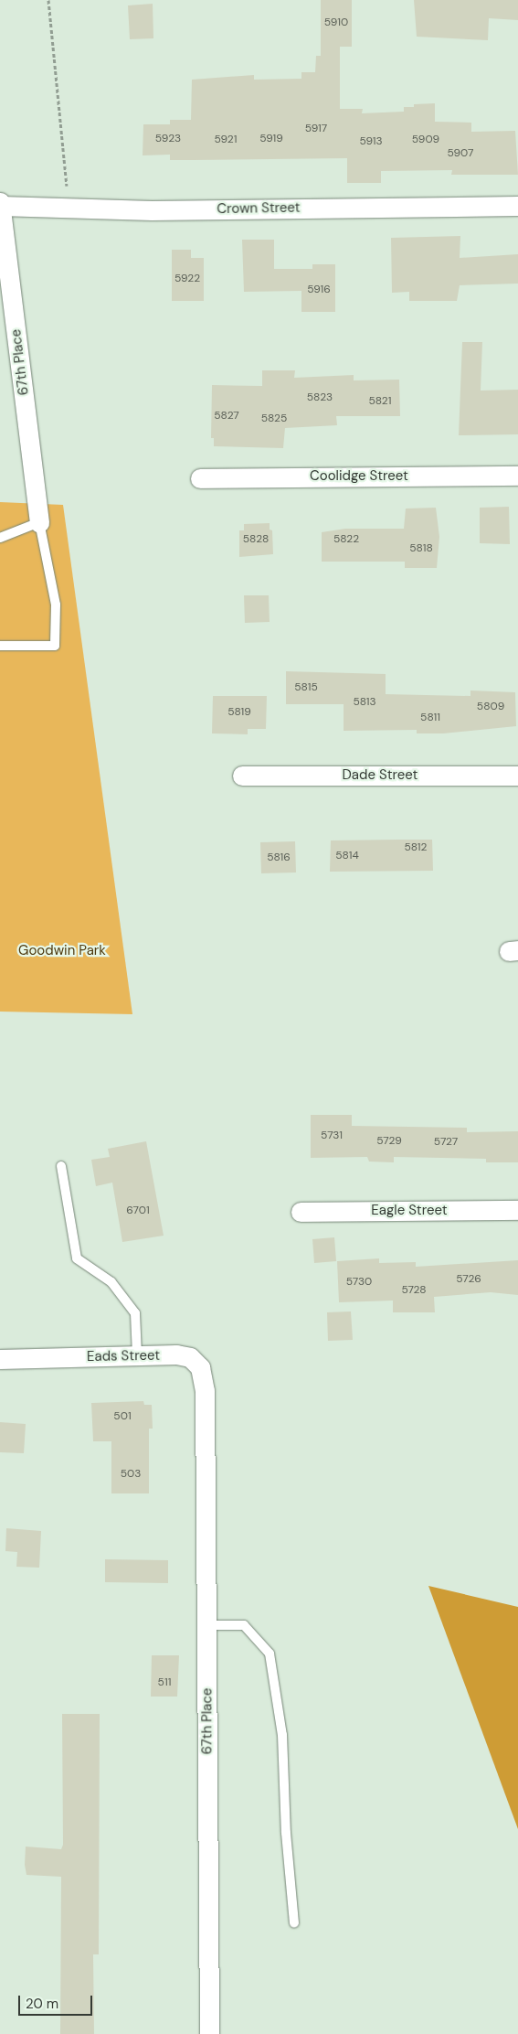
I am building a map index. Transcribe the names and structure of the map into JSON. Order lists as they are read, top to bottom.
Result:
{
  "streets": {
    "street": [
      "Crown Street",
      "67th Place",
      "Coolidge Street",
      "Dade Street",
      "Eagle Street",
      "Eads Street"
    ]
  },
  "crossings": [
    ["Crown Street", "67th Place"],
    ["67th Place", "Eads Street"]
  ],
  "parks": ["Goodwin Park"],
  "house_numbers": [
    "5910",
    "5917",
    "5923",
    "5919",
    "5921",
    "5909",
    "5913",
    "5907",
    "5922",
    "5916",
    "5823",
    "5821",
    "5827",
    "5825",
    "5828",
    "5822",
    "5818",
    "5815",
    "5813",
    "5809",
    "5819",
    "5811",
    "5812",
    "5814",
    "5816",
    "5731",
    "5729",
    "5727",
    "6701",
    "5726",
    "5730",
    "5728",
    "501",
    "503",
    "511"
  ],
  "scale_bar": "20 m"
}
